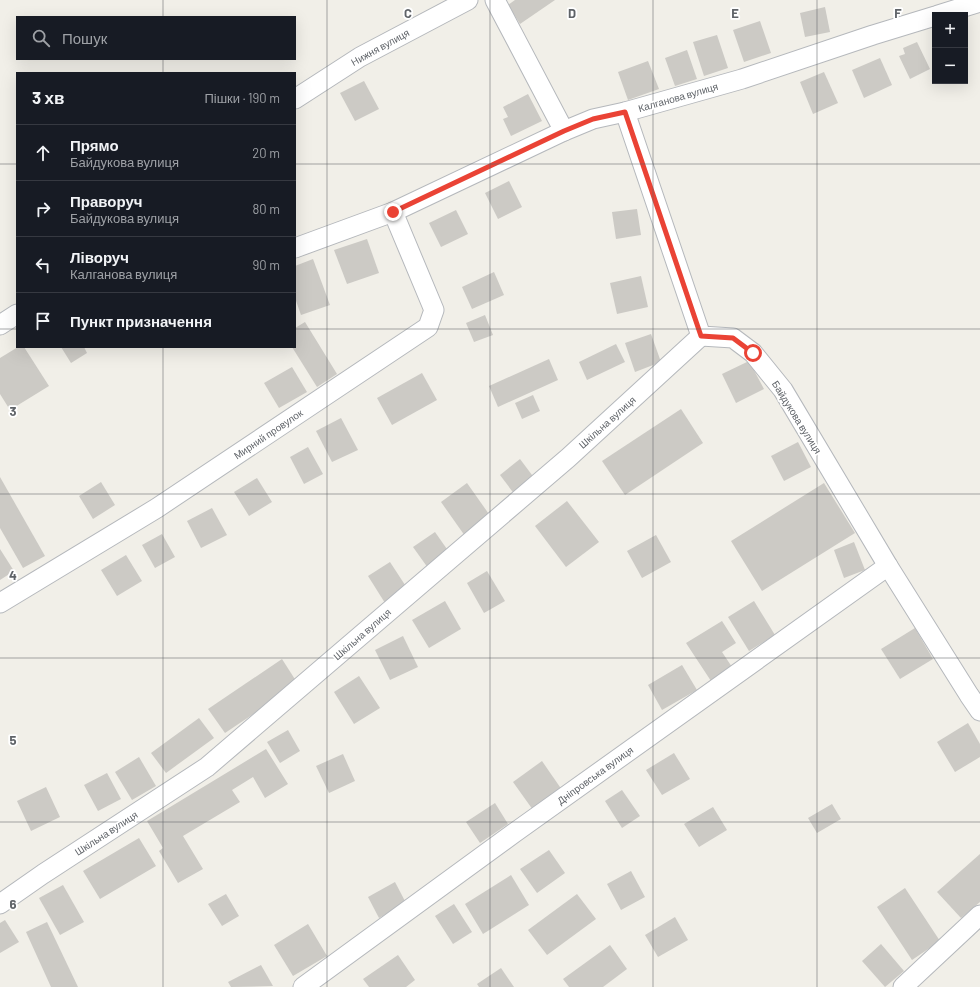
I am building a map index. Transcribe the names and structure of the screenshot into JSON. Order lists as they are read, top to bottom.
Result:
{
  "streets": {
    "street": [
      "Нижня вулиця",
      "Калганова вулиця",
      "Байдукова вулиця",
      "Шкільна вулиця",
      "Мирний провулок",
      "Дніпровська вулиця"
    ]
  },
  "crossings": [
    ["Калганова вулиця", "Мирний провулок"],
    ["Байдукова вулиця", "Шкільна вулиця"],
    ["Байдукова вулиця", "Дніпровська вулиця"]
  ],
  "page": {
    "map_buttons": ["+", "−"],
    "search": "Пошук",
    "heading": ["3 хв", "Пішки · 190 m"],
    "list": [
      ["Прямо", "Байдукова вулиця", "20 m"],
      ["Праворуч", "Байдукова вулиця", "80 m"],
      ["Ліворуч", "Калганова вулиця", "90 m"],
      "Пункт призначення"
    ]
  },
  "grid": {
    "columns": [
      "C",
      "D",
      "E",
      "F"
    ],
    "rows": [
      "3",
      "4",
      "5",
      "6"
    ]
  }
}
